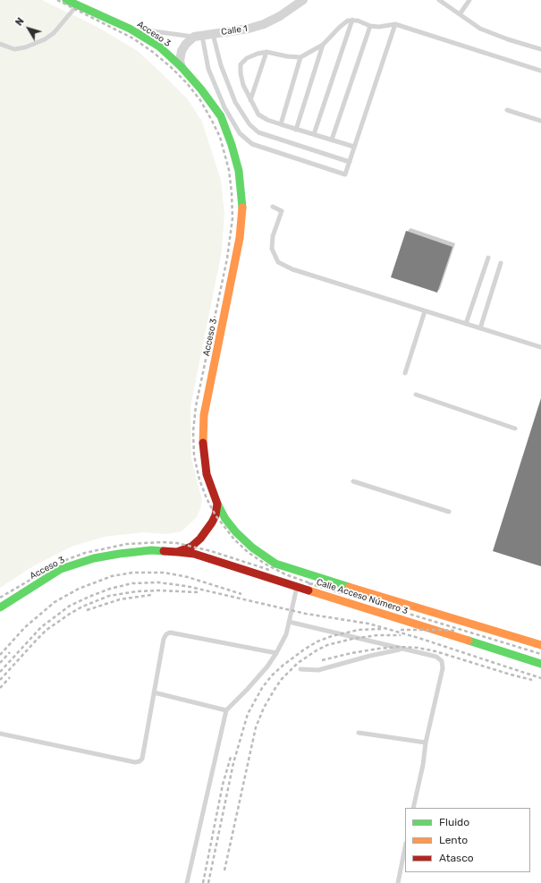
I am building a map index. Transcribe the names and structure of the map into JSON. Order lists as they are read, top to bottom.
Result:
{
  "streets": {
    "main road": ["Acceso 3", "Calle Acceso Número 3"],
    "street": ["Calle 1"]
  },
  "crossings": [
    ["Acceso 3", "Calle Acceso Número 3"]
  ],
  "legend": ["Fluido", "Lento", "Atasco"],
  "north": "top left"
}
